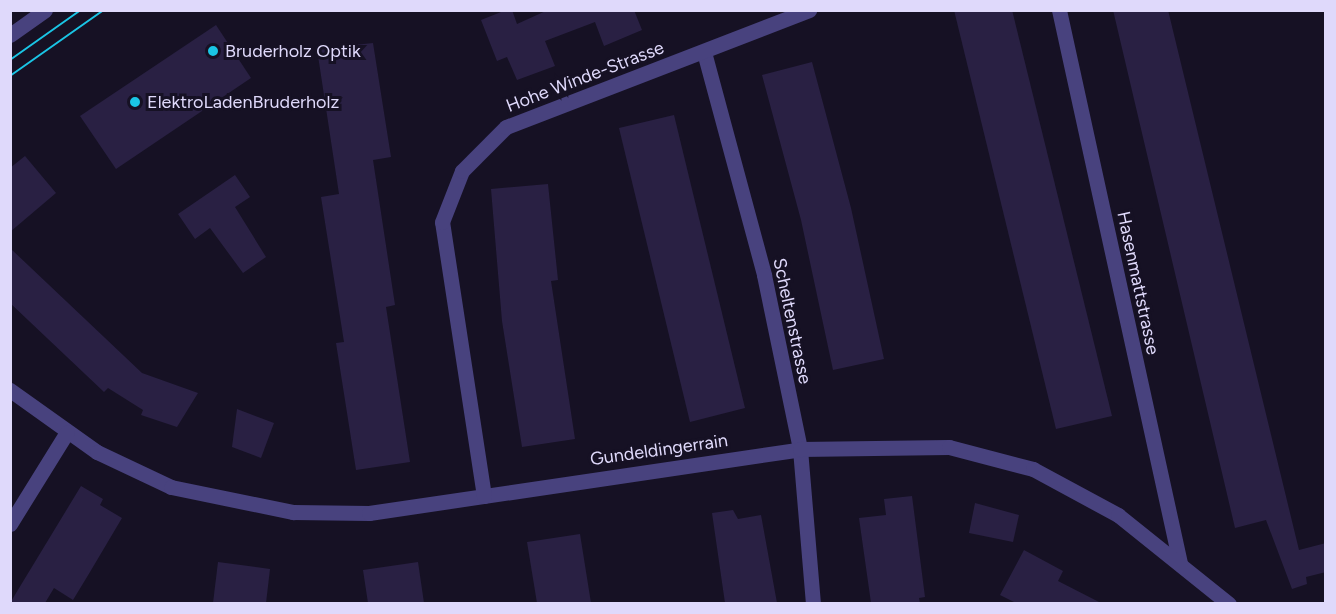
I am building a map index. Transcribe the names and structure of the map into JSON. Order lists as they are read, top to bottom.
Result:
{
  "streets": {
    "street": [
      "Hohe Winde-Strasse",
      "Hasenmattstrasse",
      "Scheltenstrasse",
      "Gundeldingerrain"
    ]
  },
  "crossings": [
    ["Hohe Winde-Strasse", "Scheltenstrasse"],
    ["Hohe Winde-Strasse", "Gundeldingerrain"],
    ["Hasenmattstrasse", "Gundeldingerrain"],
    ["Scheltenstrasse", "Gundeldingerrain"]
  ],
  "places": ["Bruderholz Optik", "ElektroLadenBruderholz"]
}
